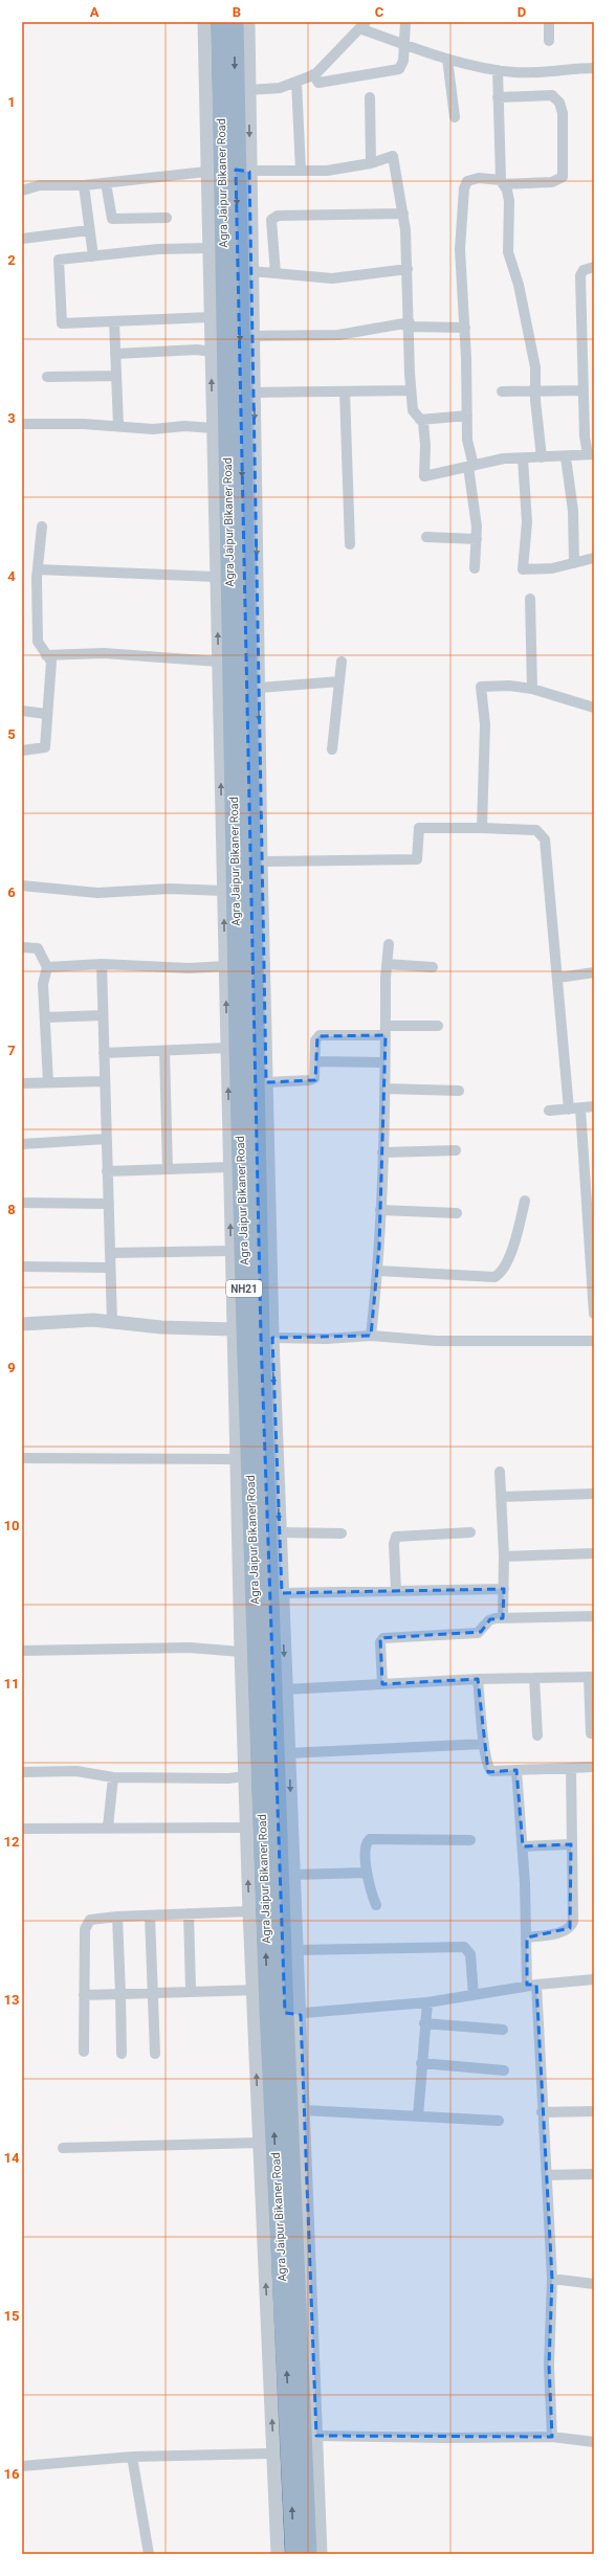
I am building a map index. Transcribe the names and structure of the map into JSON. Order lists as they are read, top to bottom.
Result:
{
  "streets": {
    "highway": ["Agra Jaipur Bikaner Road", "NH21"]
  },
  "grid": {
    "columns": [
      "A",
      "B",
      "C",
      "D"
    ],
    "rows": [
      "1",
      "2",
      "3",
      "4",
      "5",
      "6",
      "7",
      "8",
      "9",
      "10",
      "11",
      "12",
      "13",
      "14",
      "15",
      "16"
    ]
  }
}
